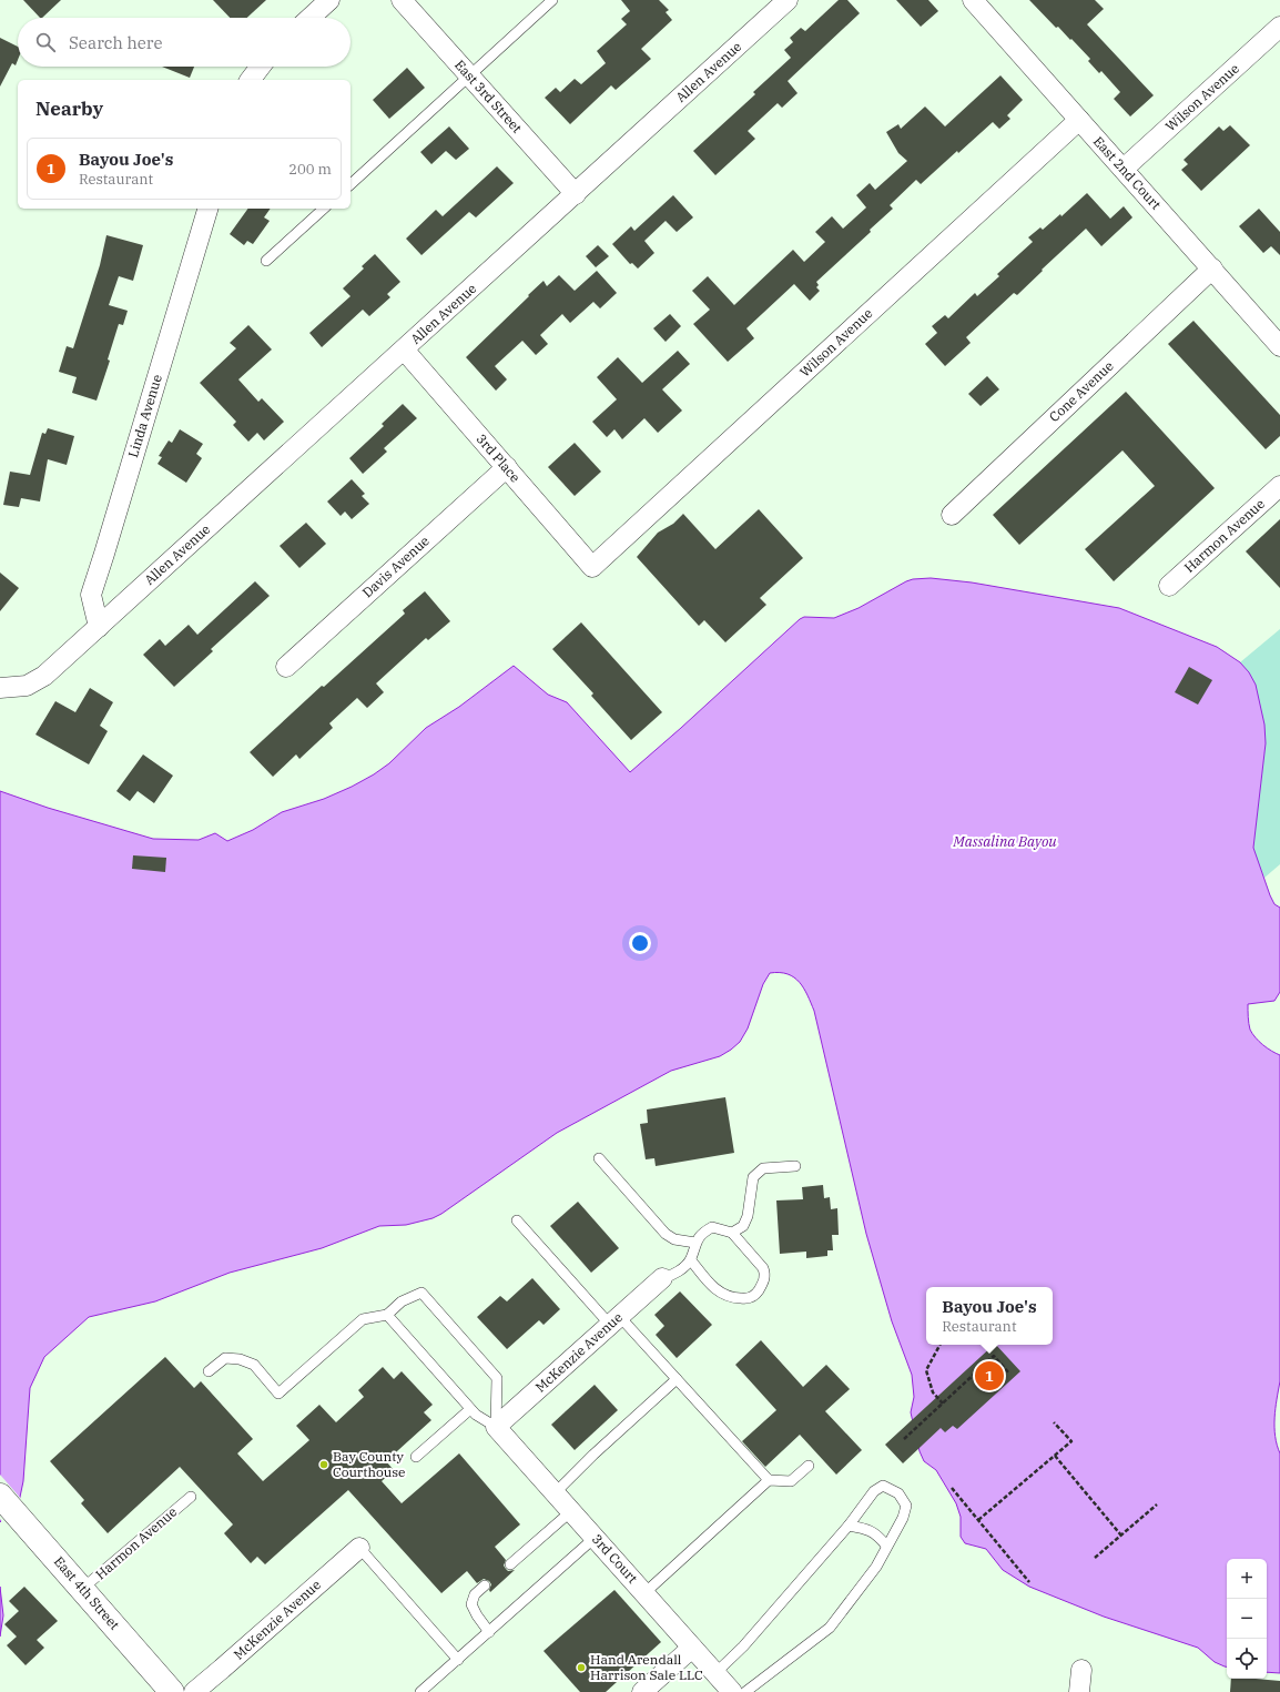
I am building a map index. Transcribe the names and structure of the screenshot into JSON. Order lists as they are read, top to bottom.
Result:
{
  "streets": {
    "street": [
      "Allen Avenue",
      "East 3rd Street",
      "Wilson Avenue",
      "East 2nd Court",
      "Cone Avenue",
      "Linda Avenue",
      "3rd Place",
      "Harmon Avenue",
      "Davis Avenue",
      "McKenzie Avenue",
      "3rd Court",
      "East 4th Street"
    ]
  },
  "crossings": [
    ["Allen Avenue", "East 3rd Street"],
    ["Allen Avenue", "Linda Avenue"],
    ["Allen Avenue", "3rd Place"],
    ["Wilson Avenue", "East 2nd Court"],
    ["Wilson Avenue", "3rd Place"],
    ["East 2nd Court", "Cone Avenue"],
    ["3rd Place", "Davis Avenue"],
    ["Harmon Avenue", "East 4th Street"],
    ["McKenzie Avenue", "3rd Court"]
  ],
  "water": ["Massalina Bayou"],
  "places": ["Bay County Courthouse", "Hand Arendall Harrison Sale LLC"],
  "page": {
    "search": "Search here",
    "heading": "Nearby",
    "list": [
      {
        "mark": "1",
        "name": "Bayou Joe's",
        "note": "Restaurant",
        "value": "200 m"
      }
    ],
    "popup": ["Bayou Joe's", "Restaurant"],
    "pins": "1",
    "map_buttons": ["+", "−"]
  }
}
